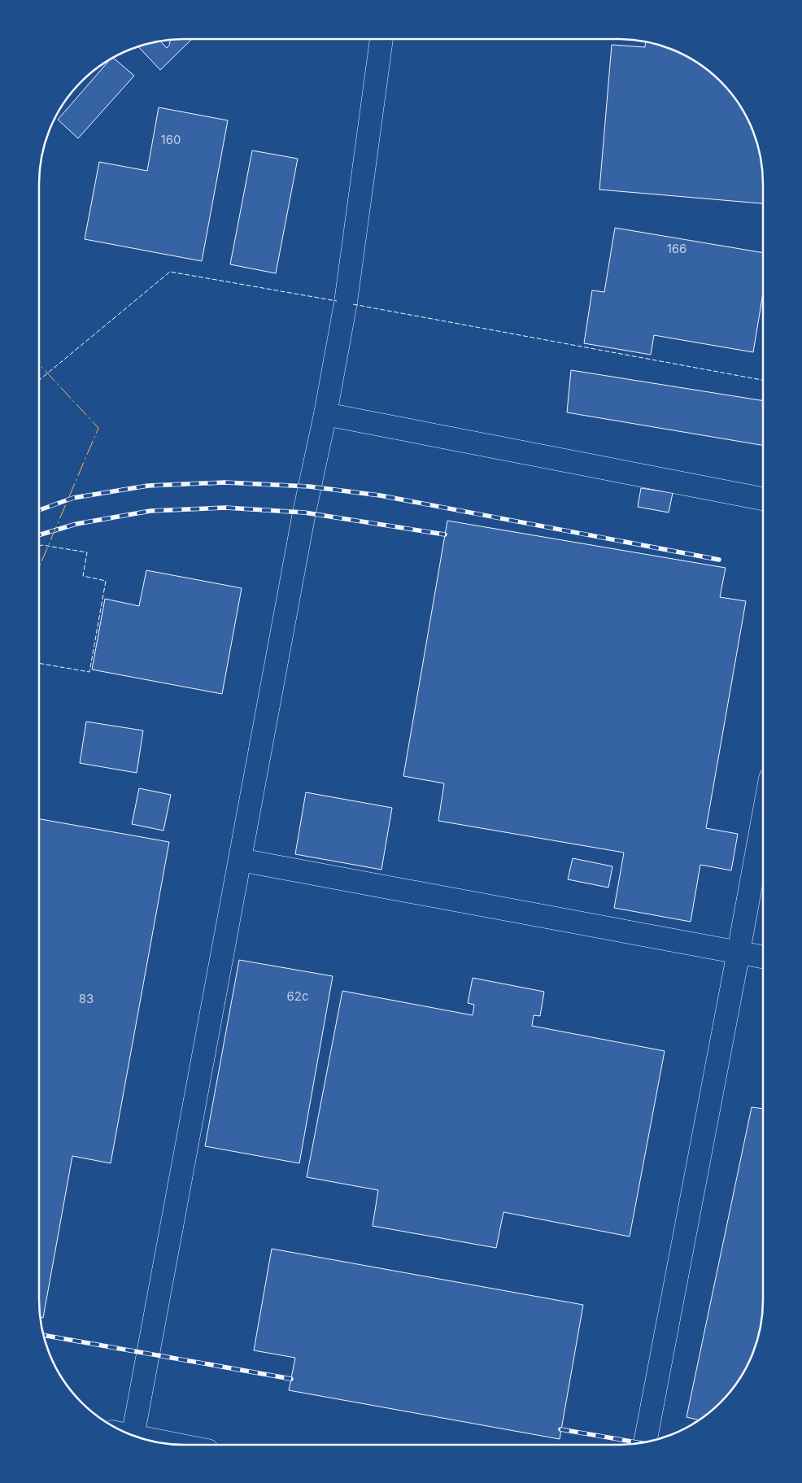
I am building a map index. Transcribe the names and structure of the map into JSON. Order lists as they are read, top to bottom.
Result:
{
  "house_numbers": [
    "160",
    "166",
    "62c",
    "83"
  ]
}
